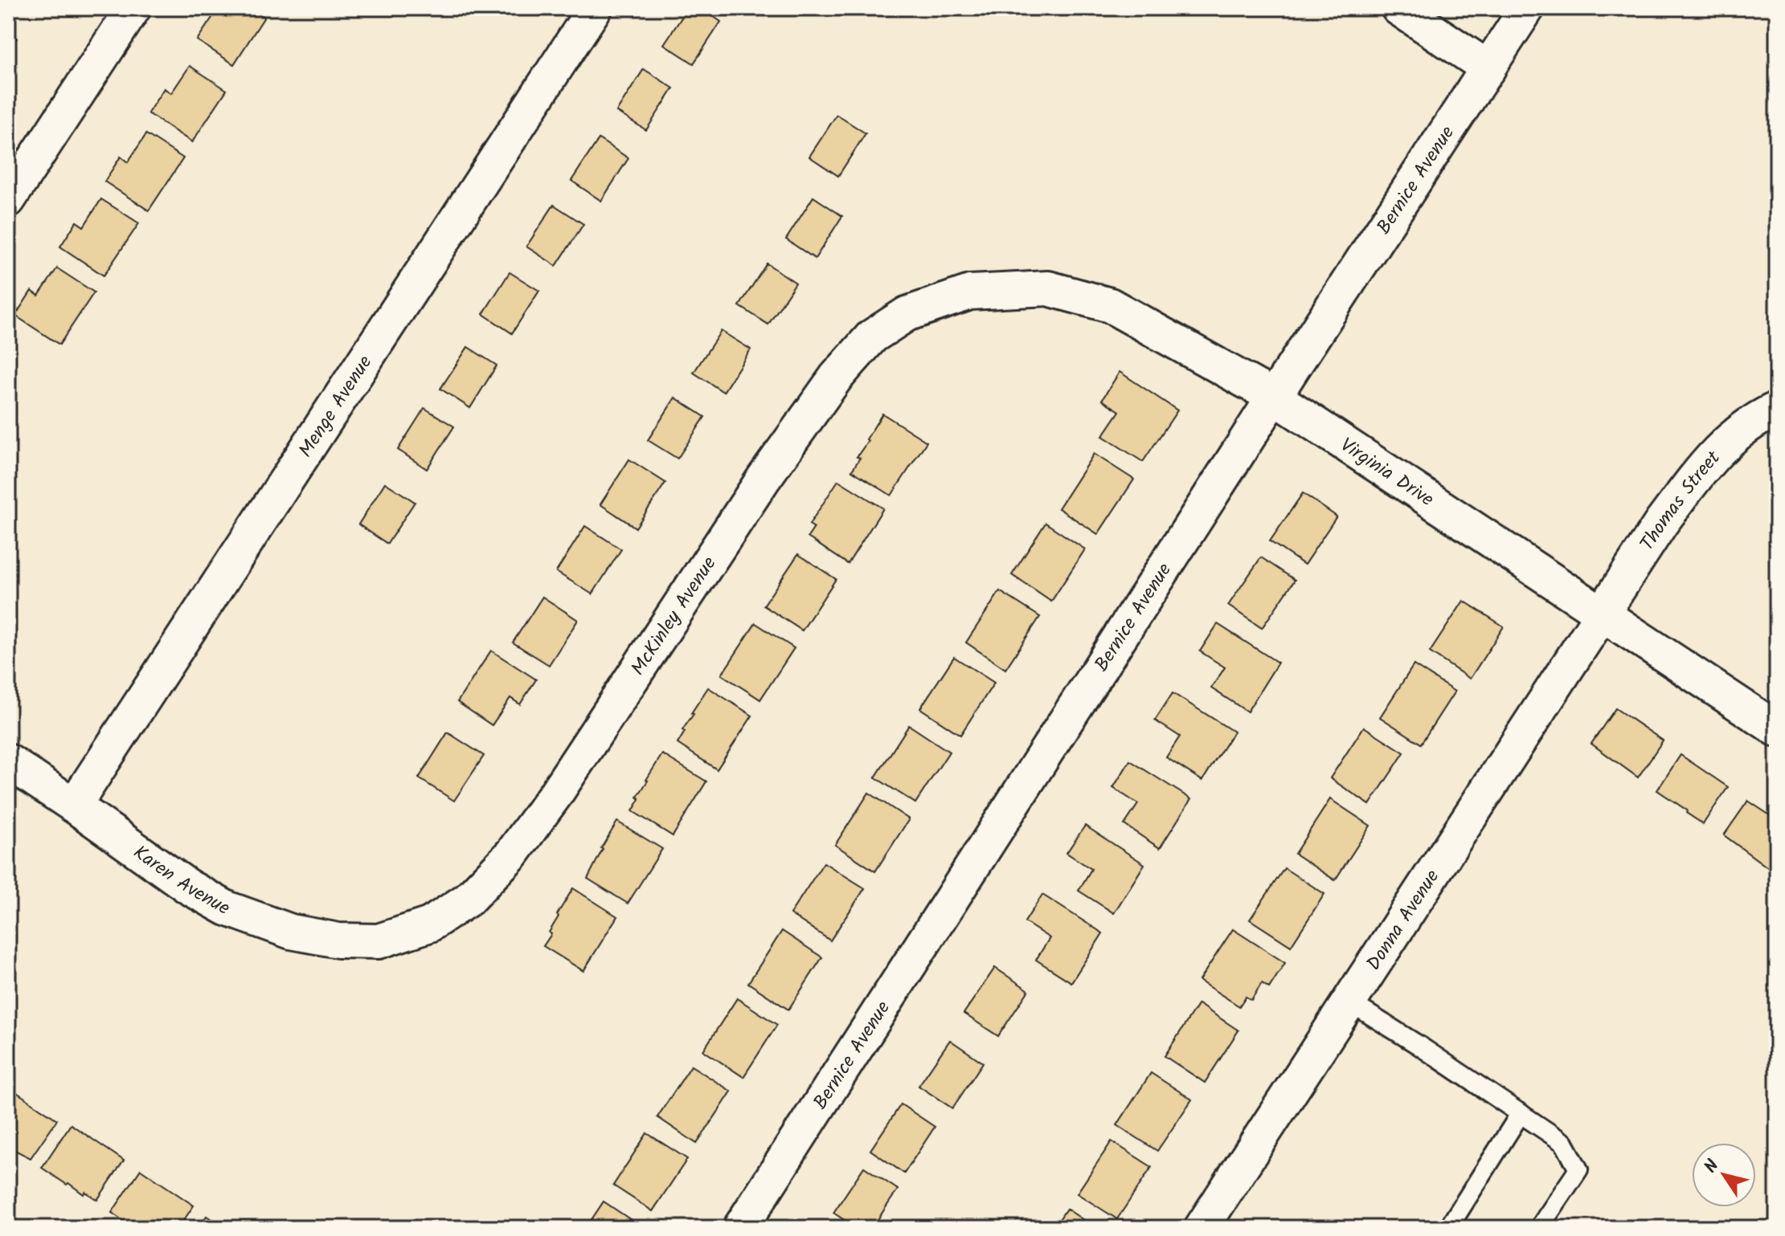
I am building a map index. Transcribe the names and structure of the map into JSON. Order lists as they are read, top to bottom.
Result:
{
  "streets": {
    "street": [
      "Bernice Avenue",
      "Menge Avenue",
      "Virginia Drive",
      "Thomas Street",
      "McKinley Avenue",
      "Karen Avenue",
      "Donna Avenue"
    ]
  },
  "crossings": [
    ["Bernice Avenue", "Virginia Drive"],
    ["Menge Avenue", "Karen Avenue"],
    ["Virginia Drive", "Thomas Street"],
    ["Virginia Drive", "McKinley Avenue"],
    ["Virginia Drive", "Donna Avenue"],
    ["Thomas Street", "Donna Avenue"],
    ["McKinley Avenue", "Karen Avenue"]
  ],
  "north": "top left"
}
